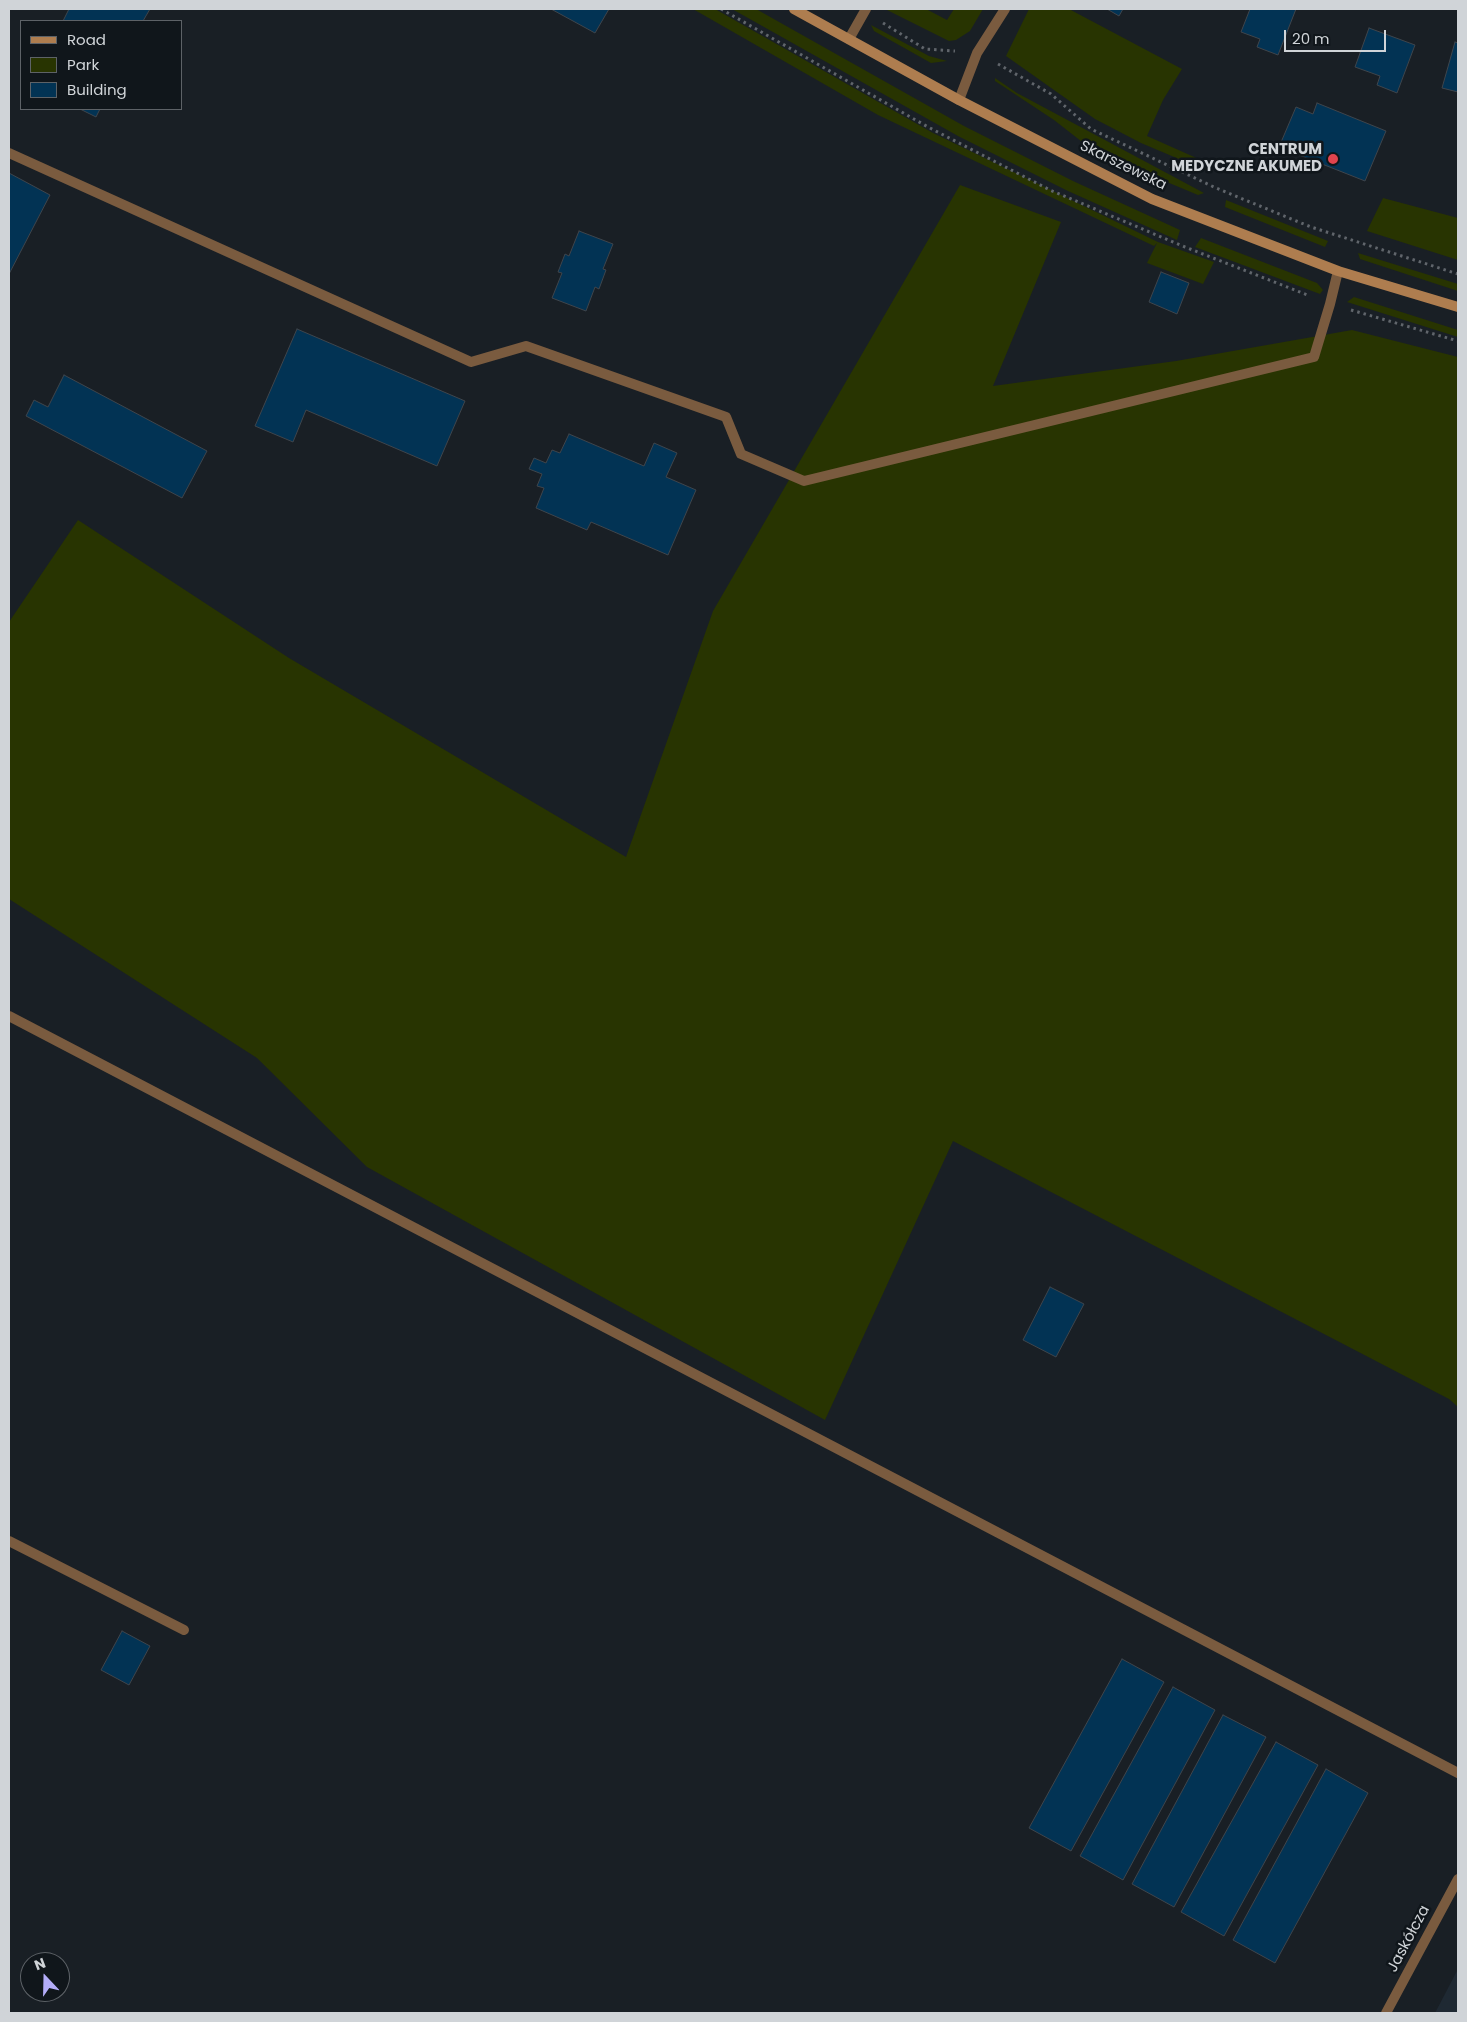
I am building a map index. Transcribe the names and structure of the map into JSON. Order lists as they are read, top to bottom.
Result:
{
  "streets": {
    "main road": ["Skarszewska"],
    "street": ["Jaskółcza"]
  },
  "places": ["CENTRUM MEDYCZNE AKUMED"],
  "legend": ["Road", "Park", "Building"],
  "scale_bar": "20 m",
  "north": "top"
}
